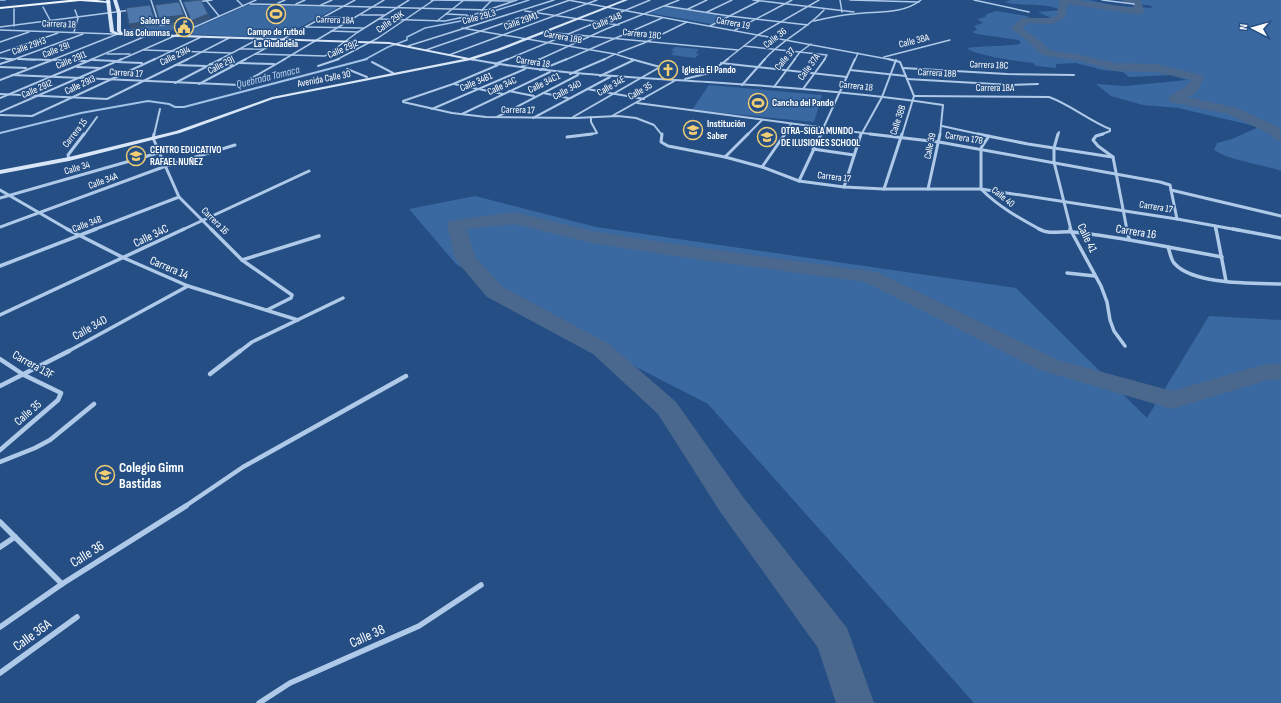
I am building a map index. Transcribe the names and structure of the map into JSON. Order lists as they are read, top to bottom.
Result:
{
  "streets": {
    "main road": ["Carrera 18", "Avenida Calle 30"],
    "street": [
      "Calle 29L3",
      "Carrera 18A",
      "Calle 29M1",
      "Calle 34B",
      "Calle 29K",
      "Carrera 19",
      "Carrera 18C",
      "Carrera 18B",
      "Calle 36",
      "Calle 38A",
      "Calle 29H3",
      "Calle 29J2",
      "Calle 29I",
      "Calle 29I4",
      "Calle 37",
      "Calle 29I1",
      "Calle 29J",
      "Calle 37A",
      "Carrera 17",
      "Calle 34B1",
      "Calle 34C1",
      "Calle 29I3",
      "Calle 34C",
      "Calle 34E",
      "Calle 29I2",
      "Calle 34D",
      "Calle 35",
      "Calle 38B",
      "Carrera 15",
      "Carrera 17B",
      "Calle 39",
      "Calle 34",
      "Calle 34A",
      "Calle 40",
      "Carrera 16",
      "Calle 41",
      "Carrera 14",
      "Carrera 13F",
      "Calle 36A",
      "Calle 38"
    ]
  },
  "crossings": [
    ["Calle 29L3", "Carrera 18"],
    ["Calle 29L3", "Carrera 18B"],
    ["Carrera 18A", "Calle 29J2"],
    ["Carrera 18A", "Calle 29J"],
    ["Carrera 18A", "Calle 38B"],
    ["Calle 29M1", "Carrera 19"],
    ["Calle 29M1", "Carrera 18"],
    ["Calle 29M1", "Carrera 18B"],
    ["Calle 34B", "Carrera 19"],
    ["Calle 34B", "Carrera 18"],
    ["Calle 34B", "Carrera 18C"],
    ["Calle 34B", "Carrera 18B"],
    ["Calle 34B", "Carrera 16"],
    ["Calle 34B", "Carrera 14"],
    ["Calle 29K", "Carrera 18"],
    ["Calle 29K", "Calle 29J2"],
    ["Carrera 19", "Calle 36"],
    ["Carrera 19", "Calle 38A"],
    ["Carrera 19", "Calle 37"],
    ["Carrera 19", "Avenida Calle 30"],
    ["Carrera 19", "Calle 38B"],
    ["Carrera 18", "Calle 36"],
    ["Carrera 18", "Calle 38A"],
    ["Carrera 18", "Calle 29H3"],
    ["Carrera 18", "Calle 29J2"],
    ["Carrera 18", "Calle 29I"],
    ["Carrera 18", "Calle 29I4"],
    ["Carrera 18", "Calle 37"],
    ["Carrera 18", "Calle 29I1"],
    ["Carrera 18", "Calle 29J"],
    ["Carrera 18", "Calle 37A"],
    ["Carrera 18", "Avenida Calle 30"],
    ["Carrera 18", "Calle 34B1"],
    ["Carrera 18", "Calle 34C1"],
    ["Carrera 18", "Calle 29I3"],
    ["Carrera 18", "Calle 34C"],
    ["Carrera 18", "Calle 34E"],
    ["Carrera 18", "Calle 29I2"],
    ["Carrera 18", "Calle 34D"],
    ["Carrera 18", "Calle 35"],
    ["Carrera 18", "Calle 38B"],
    ["Carrera 18", "Calle 39"],
    ["Carrera 18C", "Avenida Calle 30"],
    ["Carrera 18C", "Calle 38B"],
    ["Carrera 18B", "Calle 38A"],
    ["Carrera 18B", "Avenida Calle 30"],
    ["Carrera 18B", "Calle 34C1"],
    ["Carrera 18B", "Calle 34E"],
    ["Carrera 18B", "Calle 38B"],
    ["Calle 38A", "Carrera 17"],
    ["Calle 38A", "Calle 38B"],
    ["Calle 38A", "Carrera 17B"],
    ["Calle 29I", "Carrera 17"],
    ["Calle 29I4", "Carrera 17"],
    ["Calle 29I4", "Calle 29I3"],
    ["Calle 37", "Calle 37A"],
    ["Calle 29I1", "Carrera 17"],
    ["Calle 29J", "Carrera 17"],
    ["Carrera 17", "Calle 34B1"],
    ["Carrera 17", "Calle 34C1"],
    ["Carrera 17", "Calle 29I3"],
    ["Carrera 17", "Calle 34C"],
    ["Carrera 17", "Calle 34E"],
    ["Carrera 17", "Calle 29I2"],
    ["Carrera 17", "Calle 34D"],
    ["Carrera 17", "Calle 35"],
    ["Carrera 17", "Calle 38B"],
    ["Carrera 17", "Calle 39"],
    ["Carrera 17", "Calle 40"],
    ["Carrera 17", "Calle 41"],
    ["Avenida Calle 30", "Carrera 15"],
    ["Avenida Calle 30", "Carrera 16"],
    ["Calle 29I3", "Calle 29I2"],
    ["Calle 34C", "Carrera 16"],
    ["Calle 34C", "Carrera 14"],
    ["Calle 34D", "Carrera 14"],
    ["Calle 34D", "Carrera 13F"],
    ["Calle 35", "Carrera 17B"],
    ["Calle 35", "Carrera 13F"],
    ["Calle 38B", "Carrera 17B"],
    ["Carrera 17B", "Calle 39"],
    ["Carrera 17B", "Calle 40"],
    ["Carrera 17B", "Calle 41"],
    ["Calle 34", "Carrera 16"],
    ["Calle 34", "Carrera 14"],
    ["Calle 34A", "Carrera 16"],
    ["Calle 34A", "Carrera 14"],
    ["Calle 40", "Carrera 16"],
    ["Carrera 16", "Calle 41"],
    ["Carrera 16", "Carrera 14"]
  ],
  "water": ["Quebrada Tamaca"],
  "places": {
    "sports": ["Campo de futbol La Ciudadela", "Cancha del Pando"],
    "public building": ["Salon de las Columnas"],
    "church": ["Iglesia El Pando"],
    "school or university": [
      "Institución Saber",
      "OTRA-SIGLA MUNDO DE ILUSIONES SCHOOL",
      "CENTRO EDUCATIVO RAFAEL NUÑEZ",
      "Colegio Gimn Bastidas"
    ]
  },
  "north": "left"
}
